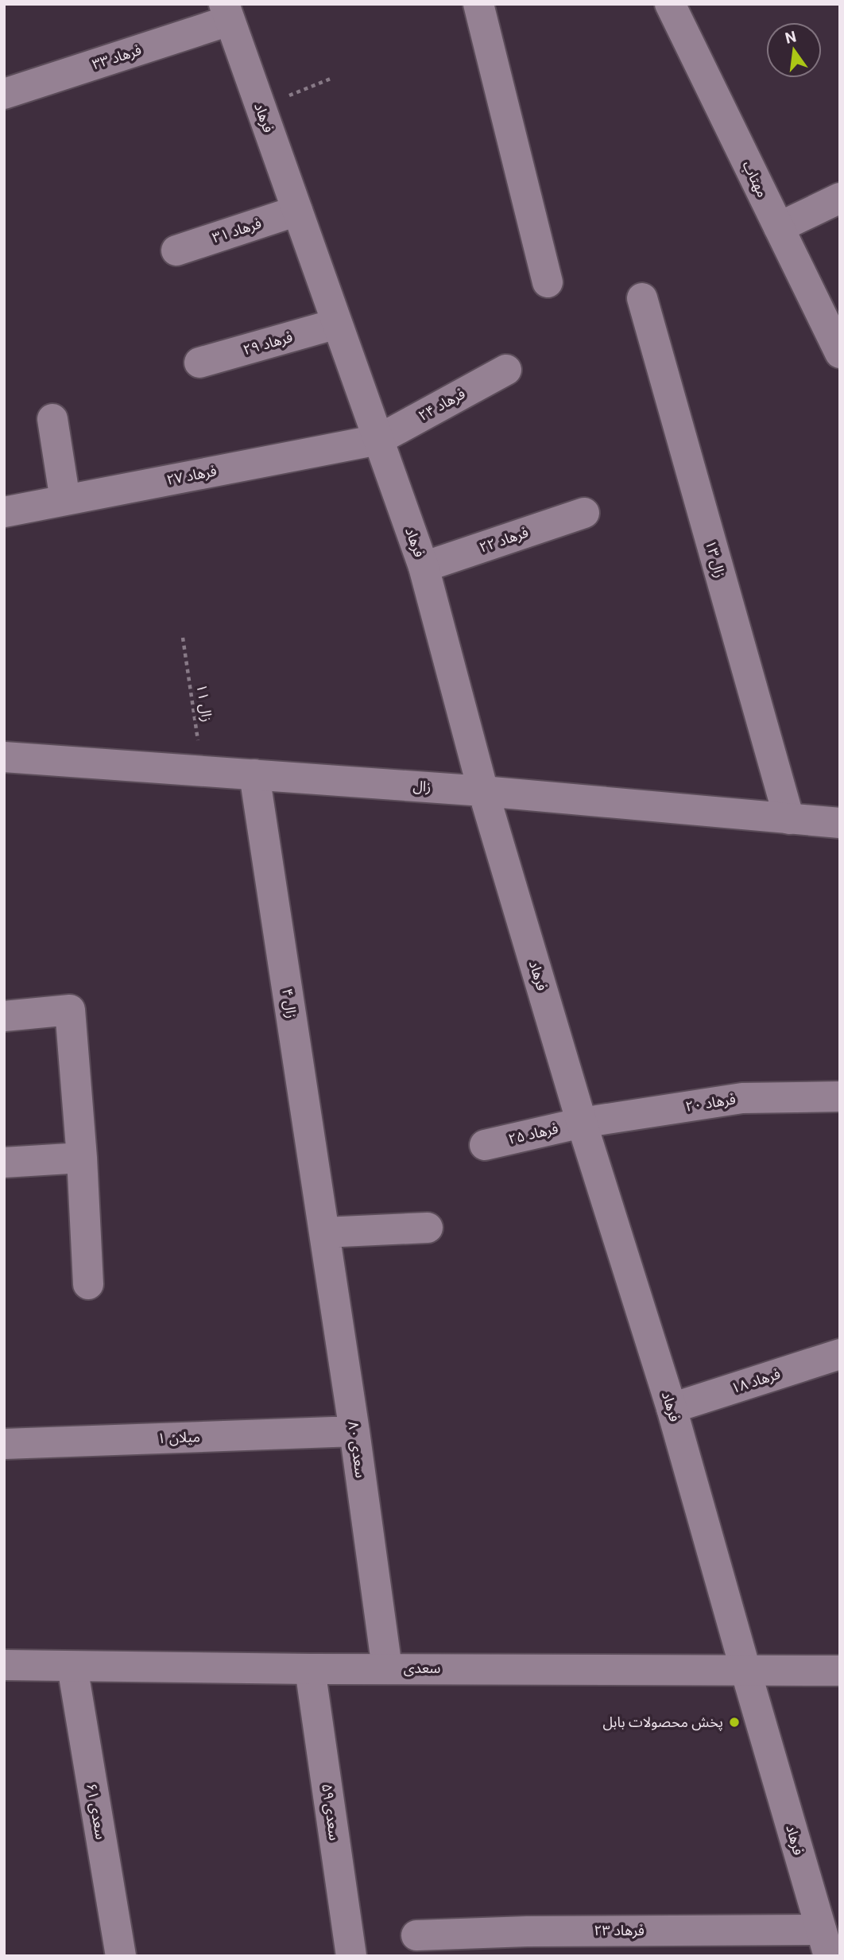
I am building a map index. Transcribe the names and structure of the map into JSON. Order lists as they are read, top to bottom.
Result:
{
  "streets": {
    "street": [
      "فرهاد ۳۳",
      "فرهاد",
      "مهتاب",
      "فرهاد ۳۱",
      "فرهاد ۲۹",
      "فرهاد ۲۴",
      "فرهاد ۲۷",
      "فرهاد ۲۲",
      "زال ۱۳",
      "زال",
      "زال ۴",
      "فرهاد ۲۰",
      "فرهاد ۲۵",
      "فرهاد ۱۸",
      "میلان ۱",
      "سعدی ۸۰",
      "سعدی",
      "سعدی ۶۱",
      "سعدی ۵۹",
      "فرهاد ۲۳"
    ],
    "path": ["زال ۱۱"]
  },
  "crossings": [
    ["فرهاد ۳۳", "فرهاد"],
    ["فرهاد", "فرهاد ۳۱"],
    ["فرهاد", "فرهاد ۲۹"],
    ["فرهاد", "فرهاد ۲۴"],
    ["فرهاد", "فرهاد ۲۷"],
    ["فرهاد", "فرهاد ۲۲"],
    ["فرهاد", "زال"],
    ["فرهاد", "فرهاد ۲۰"],
    ["فرهاد", "فرهاد ۲۵"],
    ["فرهاد", "فرهاد ۱۸"],
    ["فرهاد", "سعدی"],
    ["فرهاد", "فرهاد ۲۳"],
    ["فرهاد ۲۴", "فرهاد ۲۷"],
    ["زال ۱۳", "زال"],
    ["زال ۱۱", "زال"],
    ["زال", "زال ۴"],
    ["زال ۴", "سعدی ۸۰"],
    ["فرهاد ۲۰", "فرهاد ۲۵"],
    ["میلان ۱", "سعدی ۸۰"],
    ["سعدی ۸۰", "سعدی"],
    ["سعدی", "سعدی ۶۱"],
    ["سعدی", "سعدی ۵۹"]
  ],
  "places": ["پخش محصولات بابل"],
  "north": "top"
}
